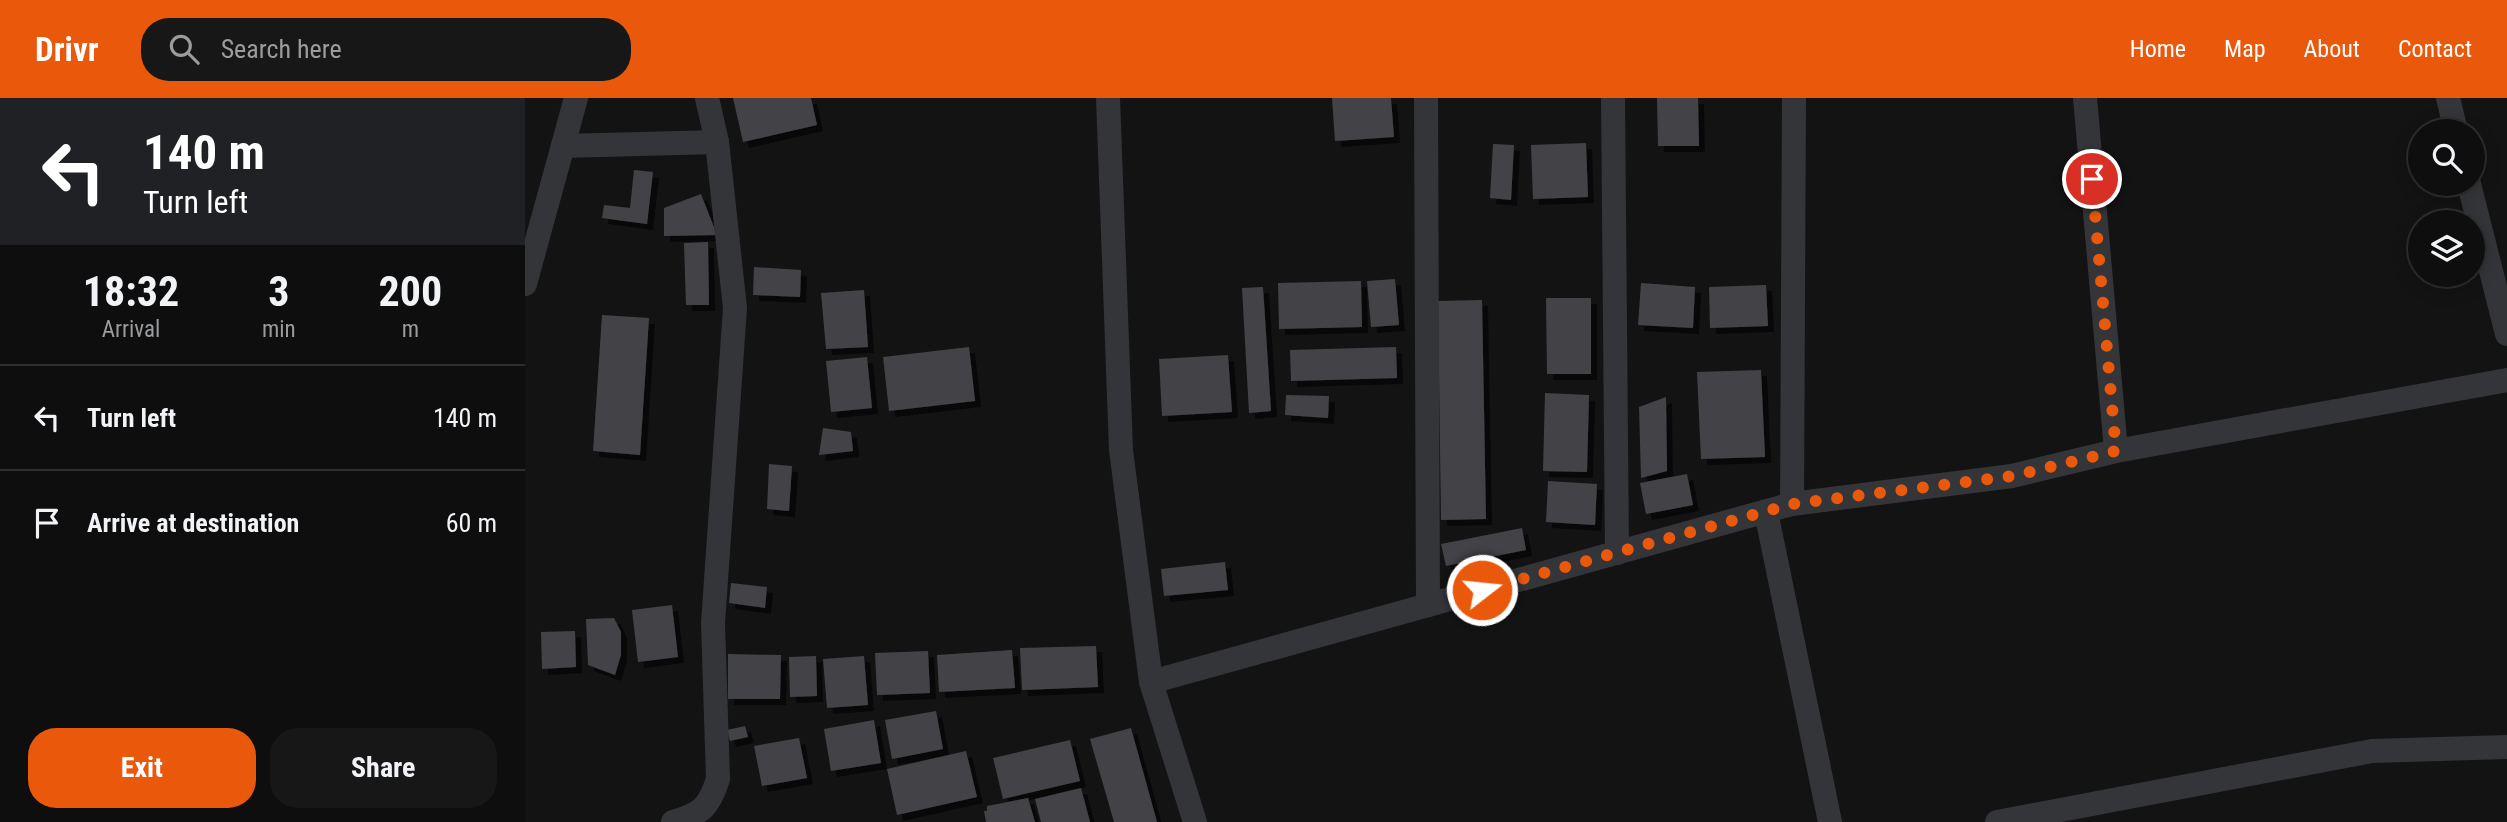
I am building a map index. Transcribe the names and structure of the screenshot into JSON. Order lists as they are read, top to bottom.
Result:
{
  "page": {
    "header": "Drivr",
    "search": "Search here",
    "nav": [
      "Home",
      "Map",
      "About",
      "Contact"
    ],
    "turn": ["140 m", "Turn left"],
    "eta": [
      "18:32",
      "Arrival",
      "3",
      "min",
      "200",
      "m"
    ],
    "list": [
      {
        "name": "Turn left",
        "value": "140 m"
      },
      {
        "name": "Arrive at destination",
        "value": "60 m"
      }
    ],
    "buttons": ["Exit", "Share"]
  }
}
